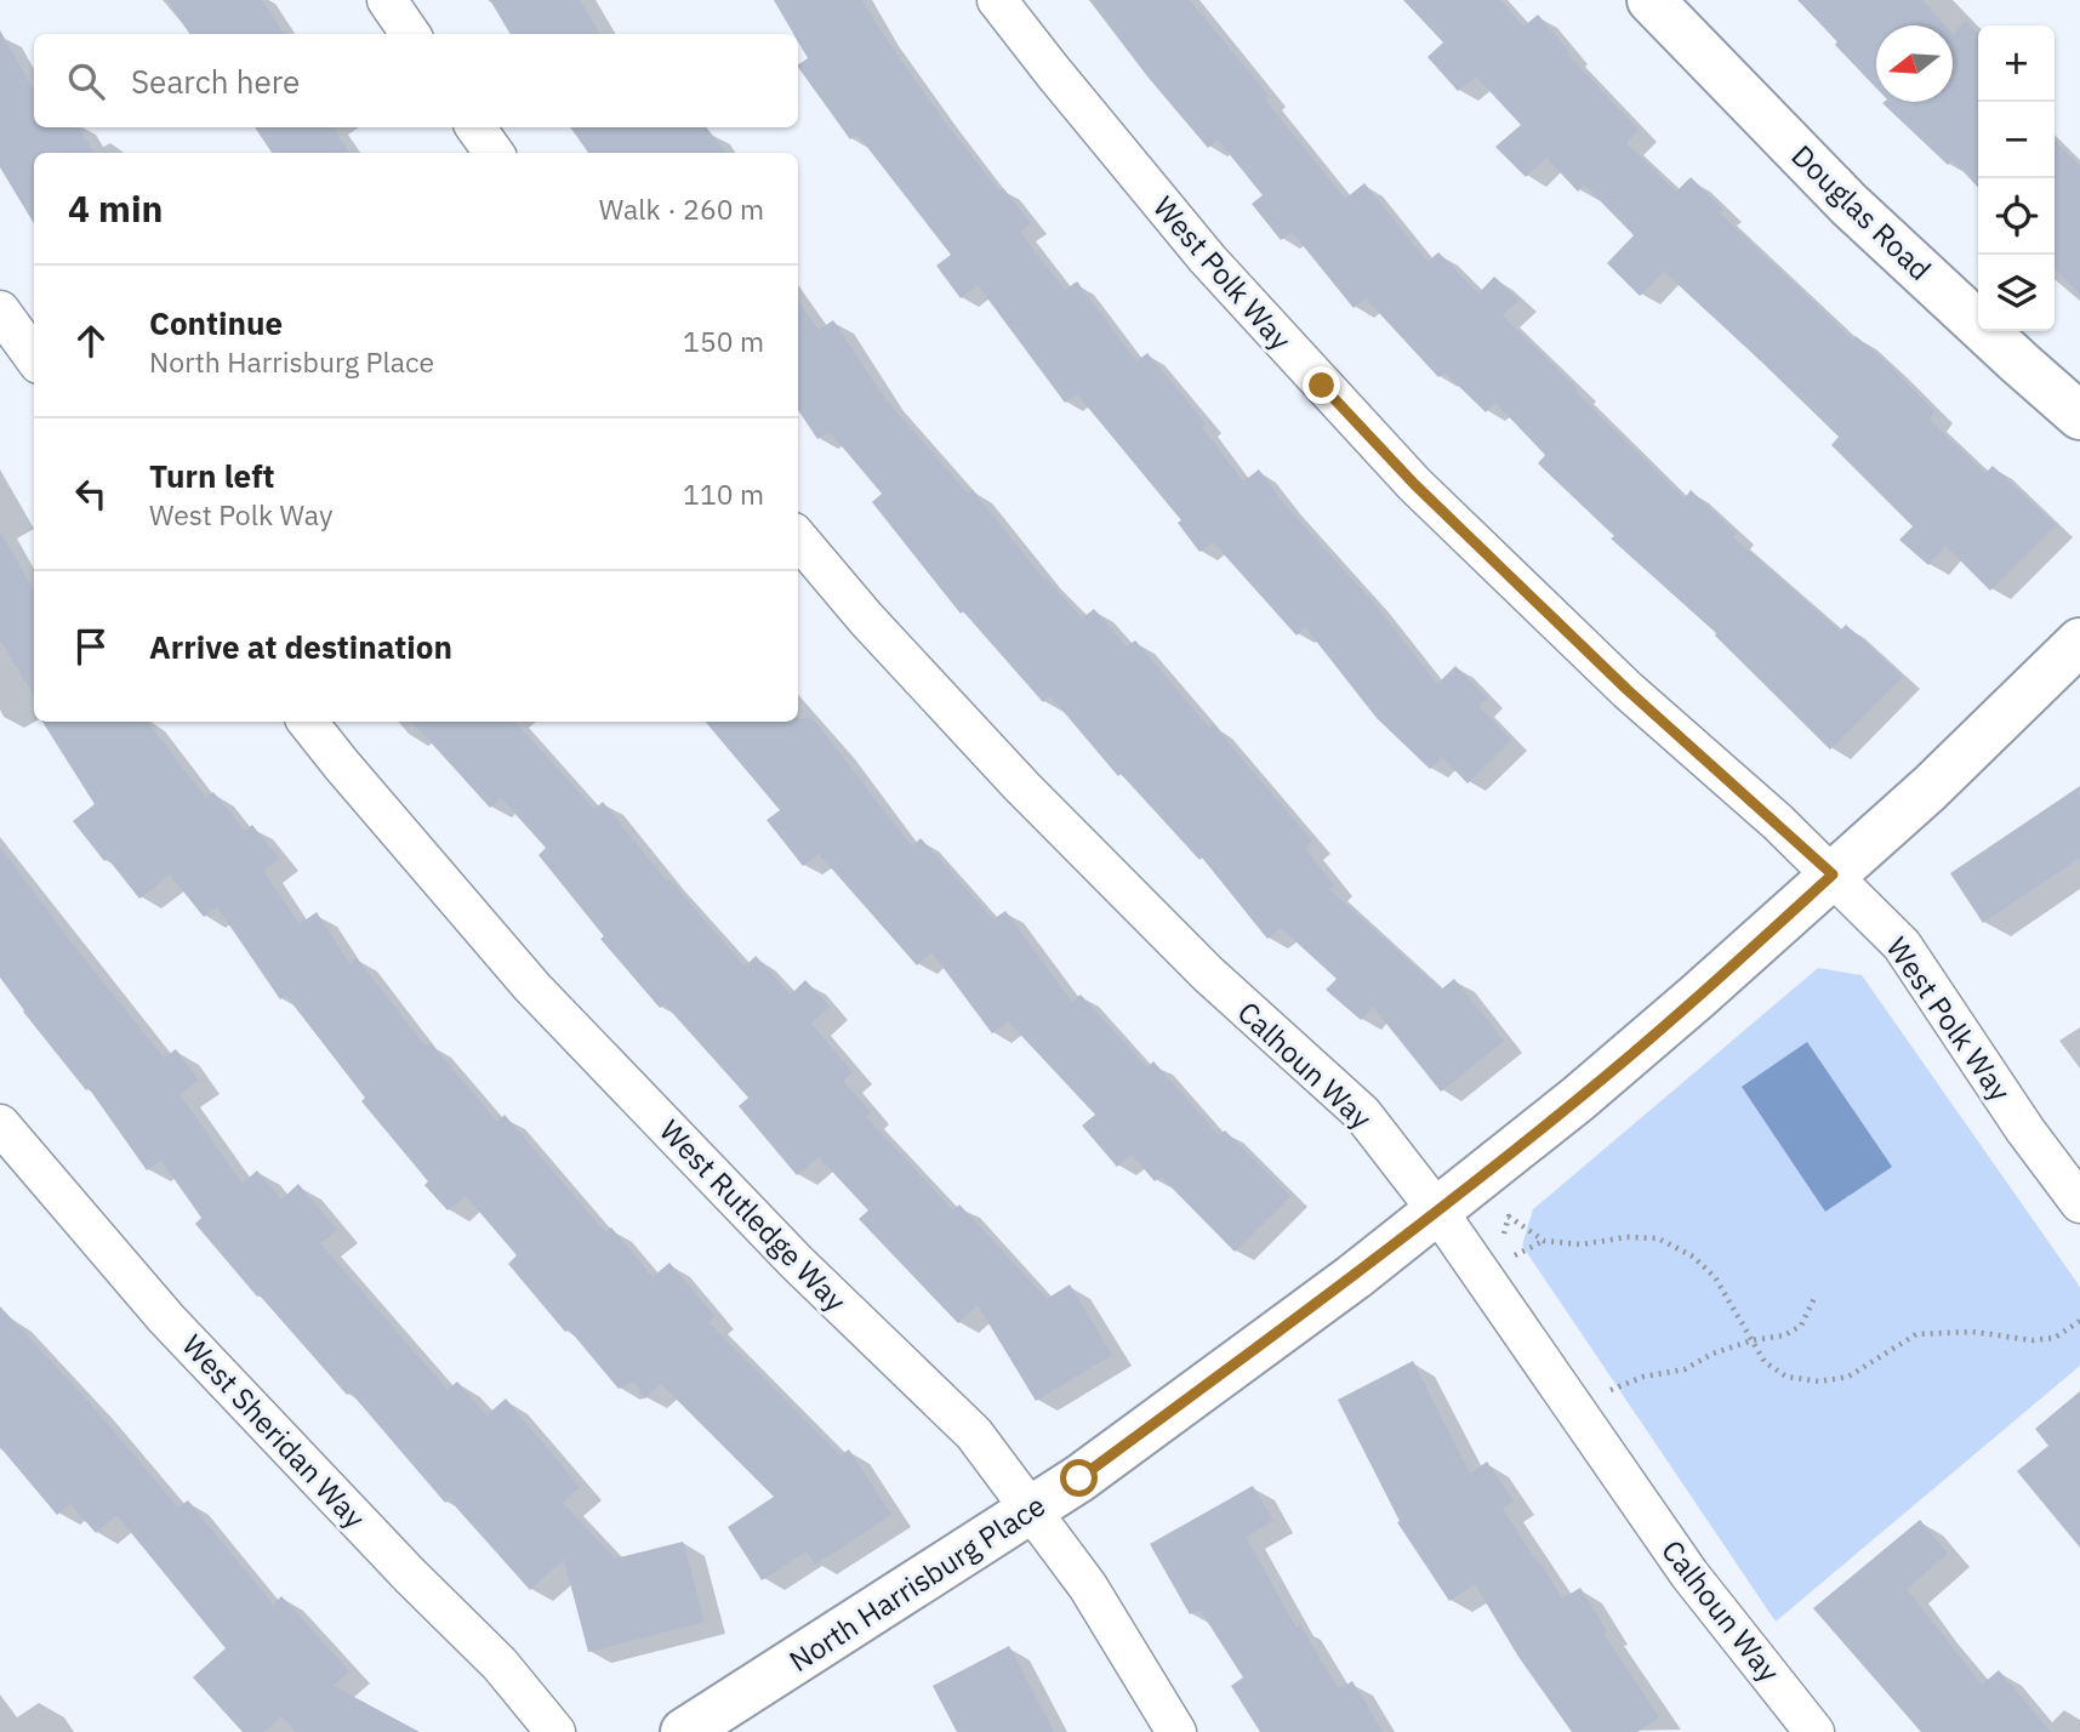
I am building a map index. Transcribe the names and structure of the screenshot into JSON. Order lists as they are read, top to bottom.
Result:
{
  "streets": {
    "street": [
      "Douglas Road",
      "West Polk Way",
      "Calhoun Way",
      "West Rutledge Way",
      "West Sheridan Way",
      "North Harrisburg Place"
    ]
  },
  "crossings": [
    ["West Polk Way", "North Harrisburg Place"],
    ["Calhoun Way", "North Harrisburg Place"],
    ["West Rutledge Way", "North Harrisburg Place"]
  ],
  "north": "left",
  "page": {
    "map_buttons": ["+", "−"],
    "search": "Search here",
    "heading": ["4 min", "Walk · 260 m"],
    "list": [
      ["Continue", "North Harrisburg Place", "150 m"],
      ["Turn left", "West Polk Way", "110 m"],
      "Arrive at destination"
    ]
  }
}
